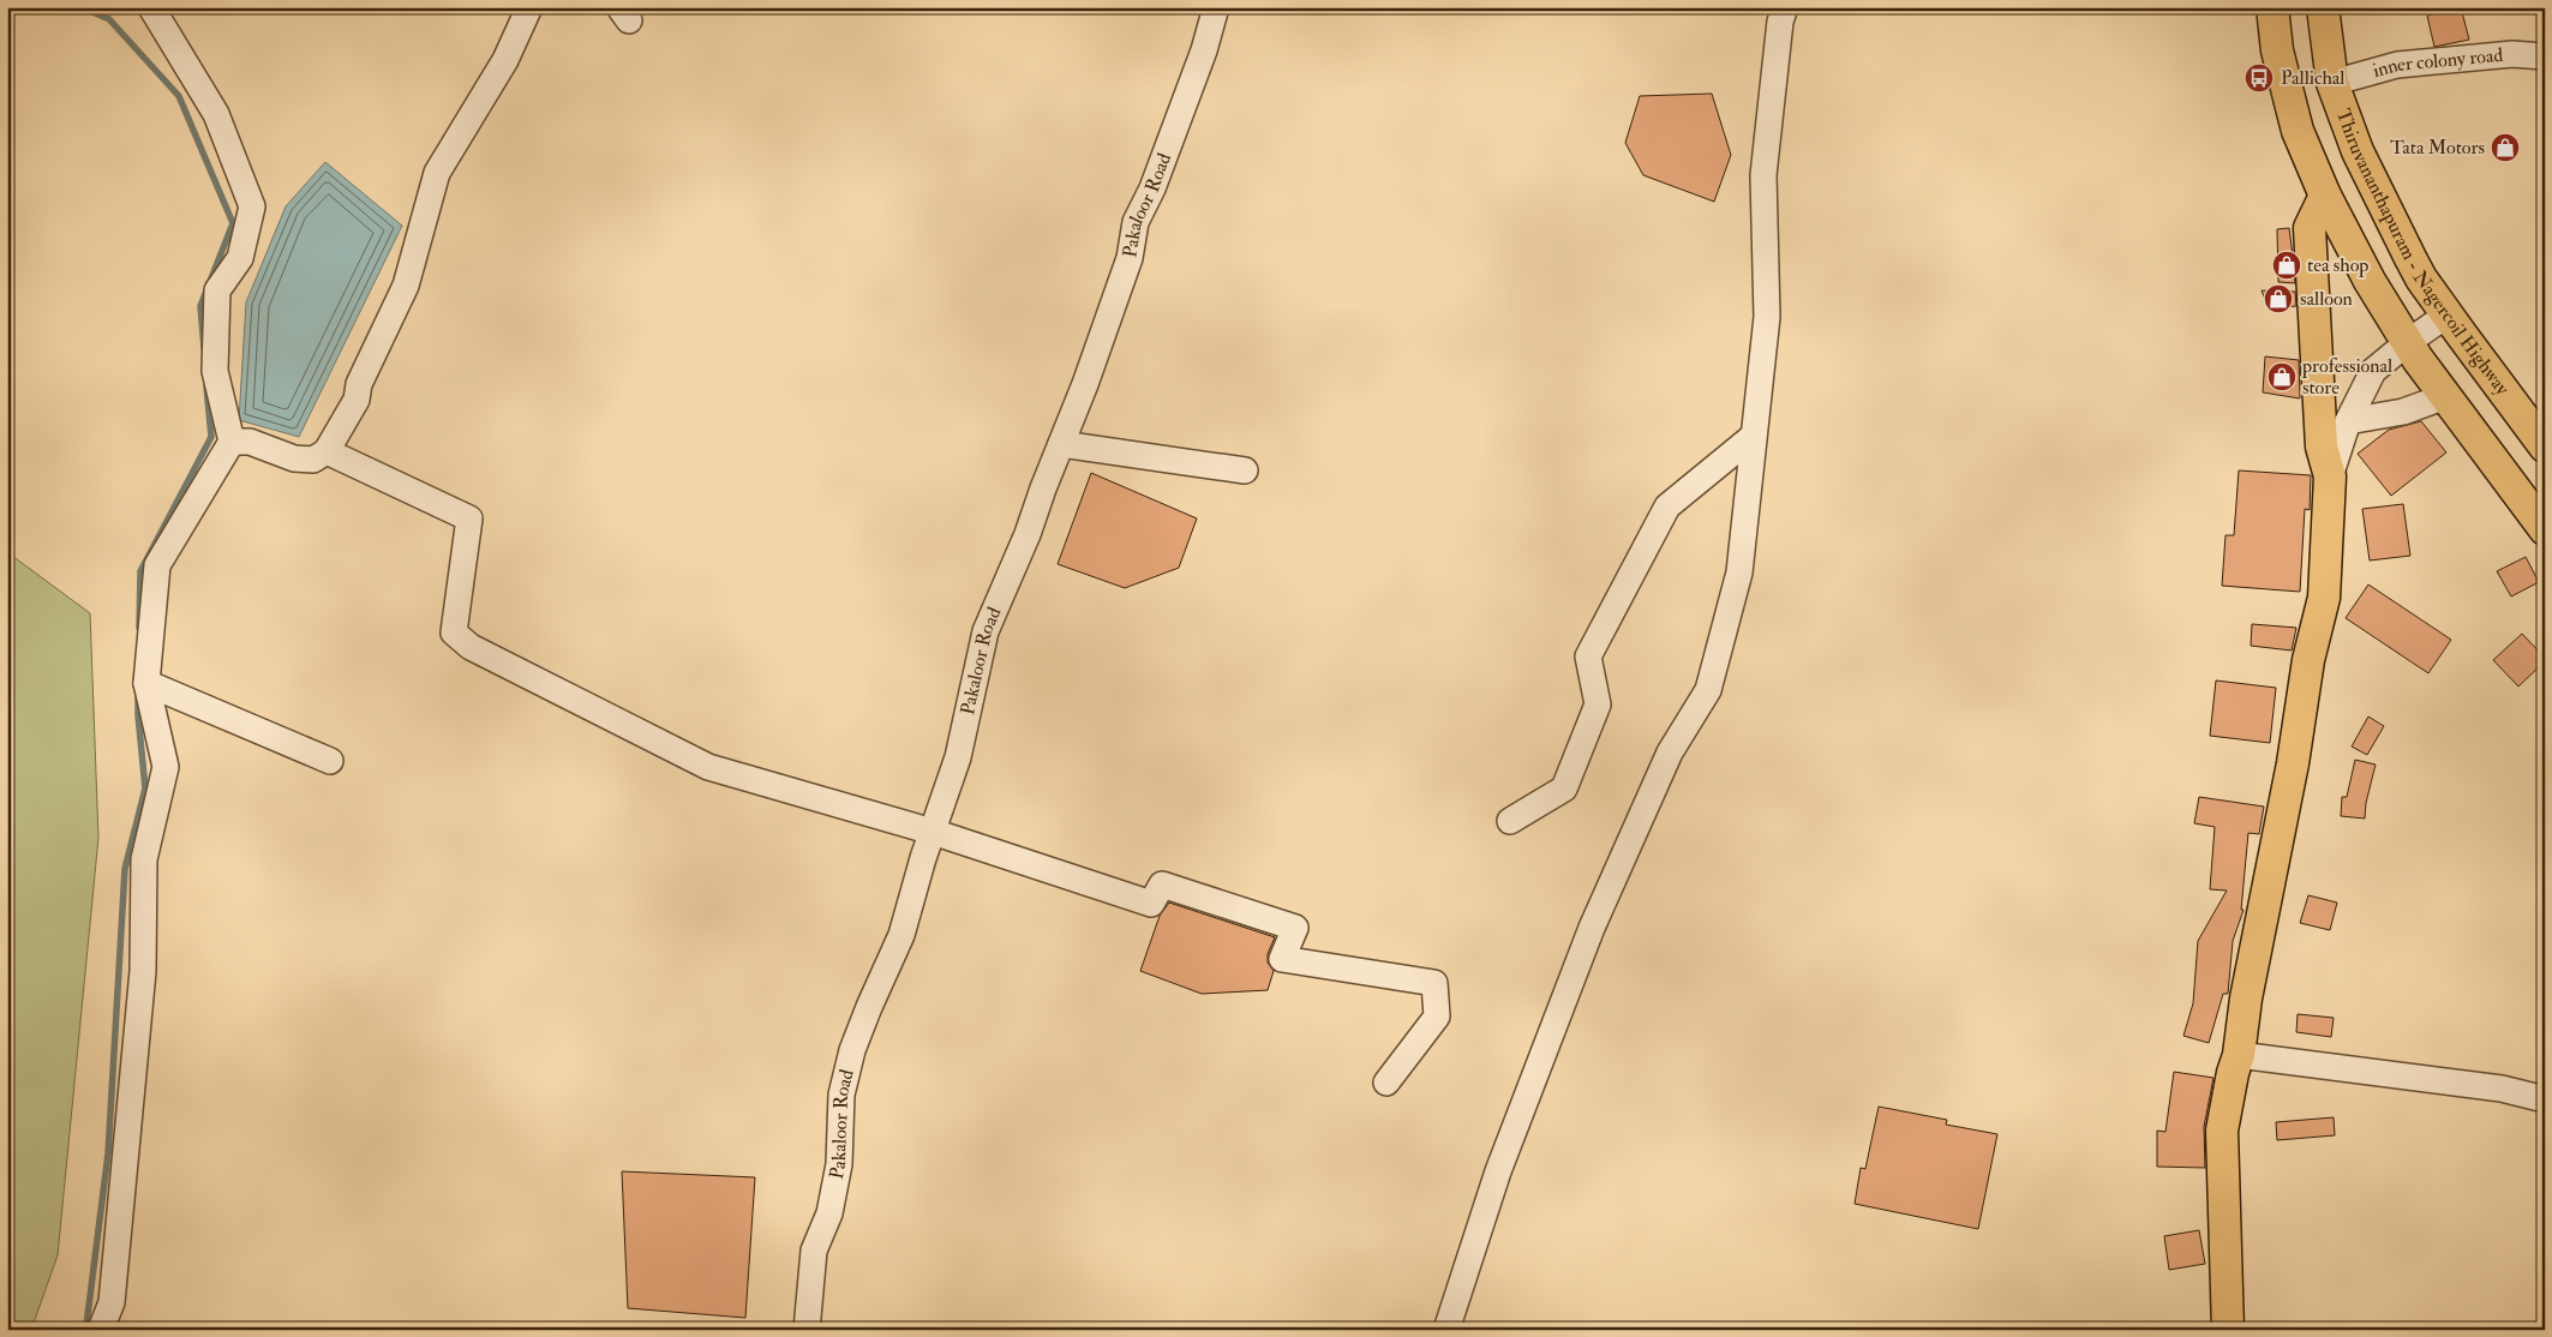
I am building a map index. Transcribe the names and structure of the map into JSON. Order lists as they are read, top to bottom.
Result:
{
  "streets": {
    "main road": ["Thiruvananthapuram - Nagercoil Highway"],
    "street": ["inner colony road", "Pakaloor Road"]
  },
  "crossings": [
    ["inner colony road", "Thiruvananthapuram - Nagercoil Highway"]
  ],
  "places": {
    "bus stop": ["Pallichal"],
    "shop": [
      "Tata Motors",
      "tea shop",
      "salloon",
      "professional store"
    ]
  }
}
